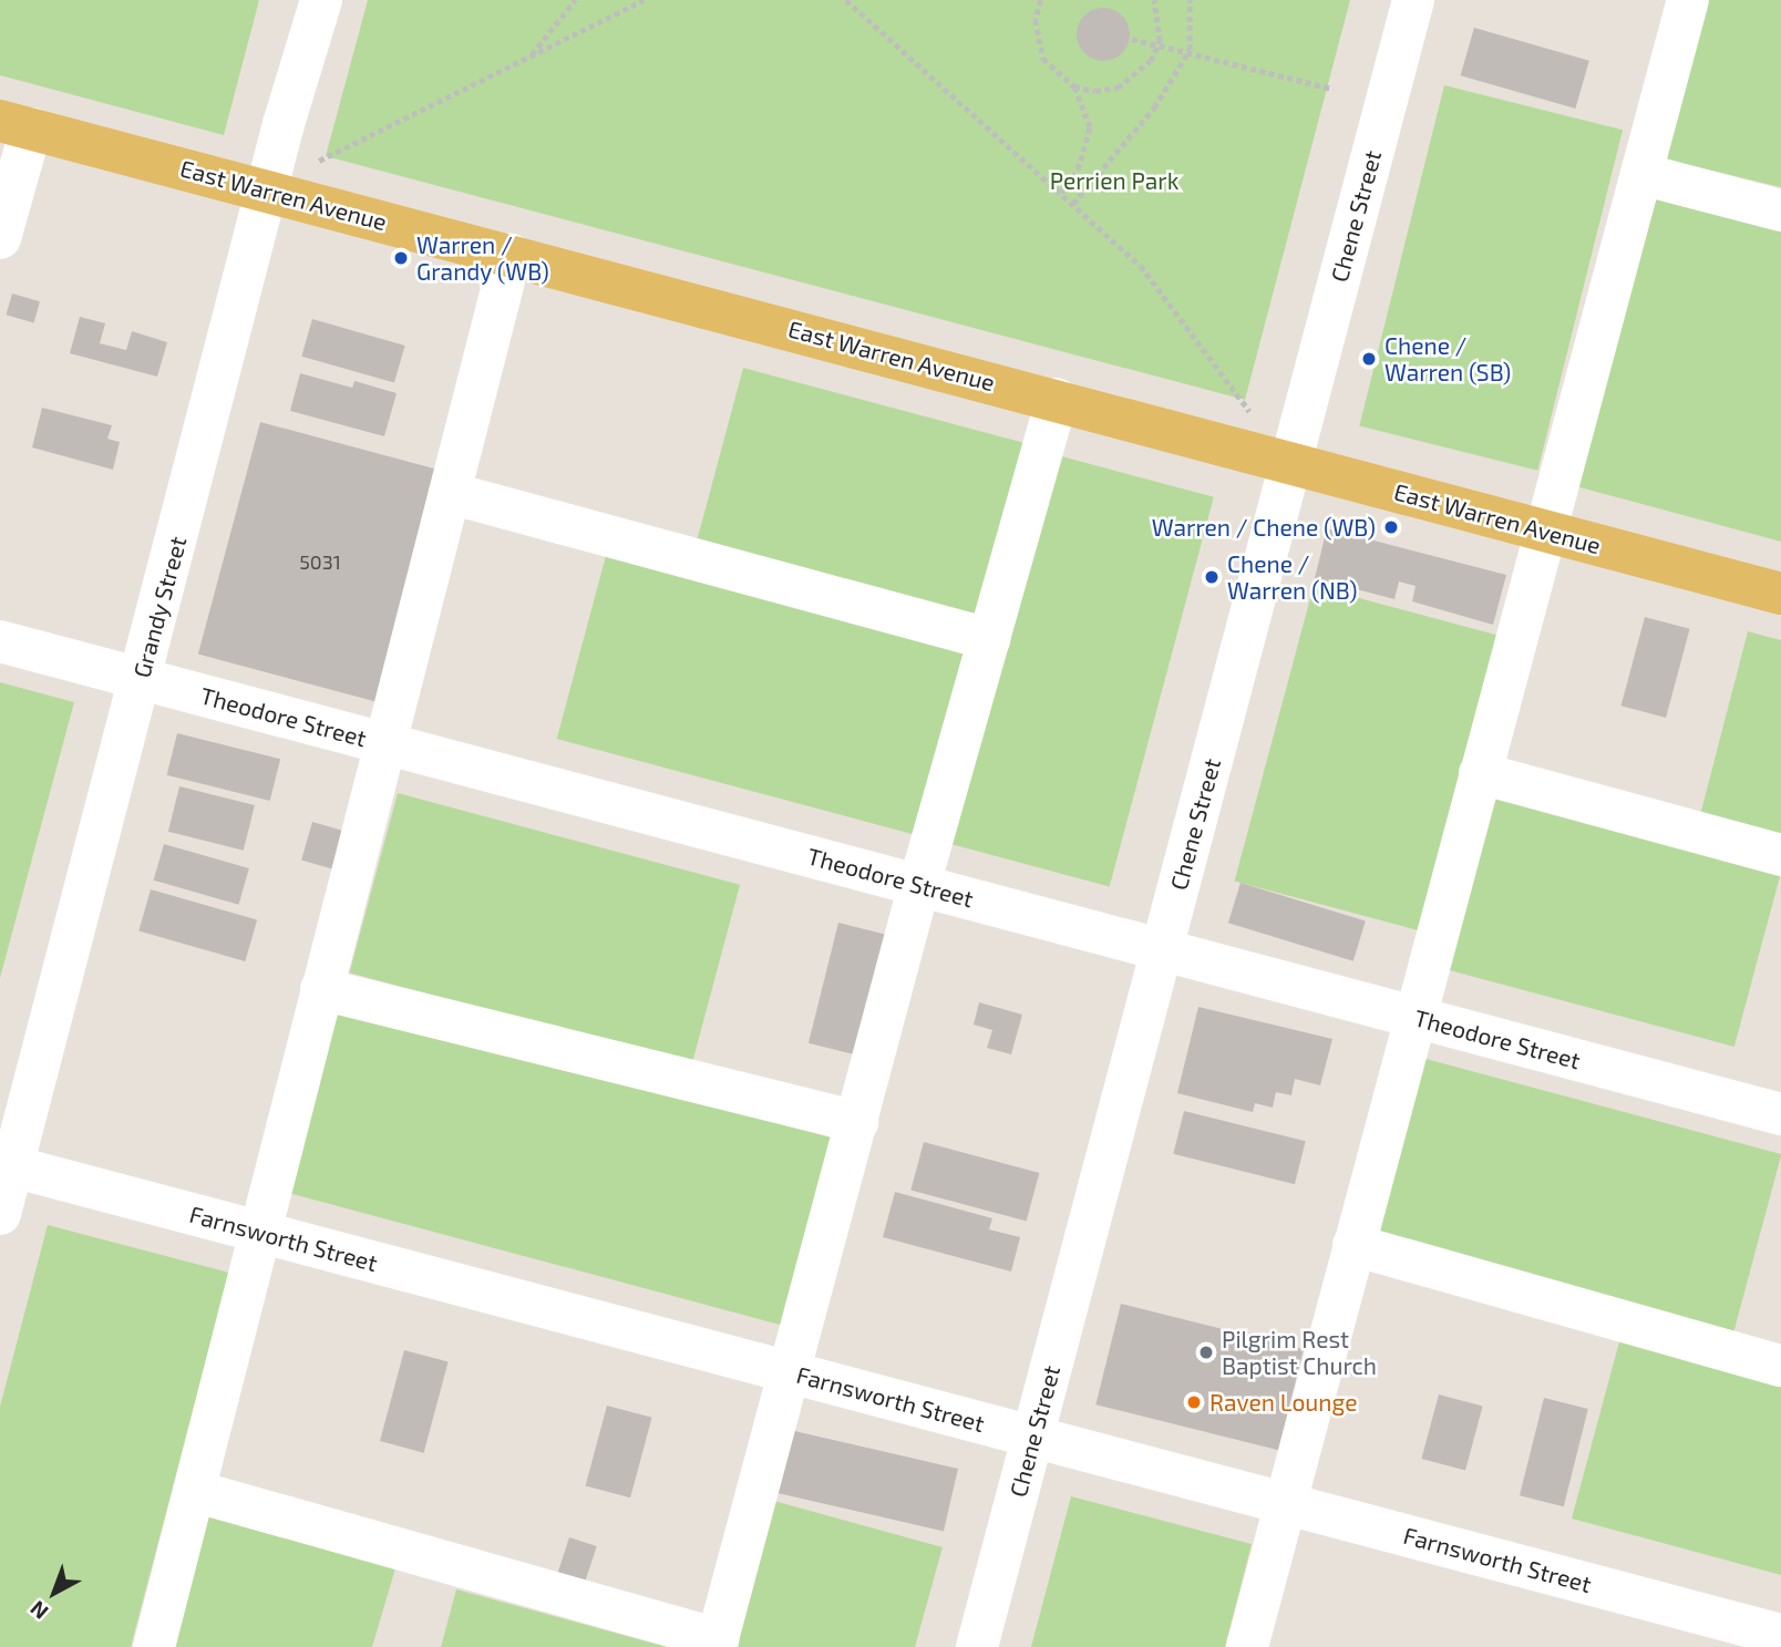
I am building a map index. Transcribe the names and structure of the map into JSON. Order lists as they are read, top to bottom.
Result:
{
  "streets": {
    "main road": ["East Warren Avenue"],
    "street": [
      "Chene Street",
      "Grandy Street",
      "Theodore Street",
      "Farnsworth Street"
    ]
  },
  "crossings": [
    ["East Warren Avenue", "Chene Street"],
    ["East Warren Avenue", "Grandy Street"],
    ["Chene Street", "Theodore Street"],
    ["Chene Street", "Farnsworth Street"],
    ["Grandy Street", "Theodore Street"],
    ["Grandy Street", "Farnsworth Street"]
  ],
  "parks": ["Perrien Park"],
  "places": [
    "Warren / Grandy (WB)",
    "Chene / Warren (SB)",
    "Warren / Chene (WB)",
    "Chene / Warren (NB)",
    "Pilgrim Rest Baptist Church",
    "Raven Lounge"
  ],
  "house_numbers": ["5031"],
  "north": "bottom left"
}
